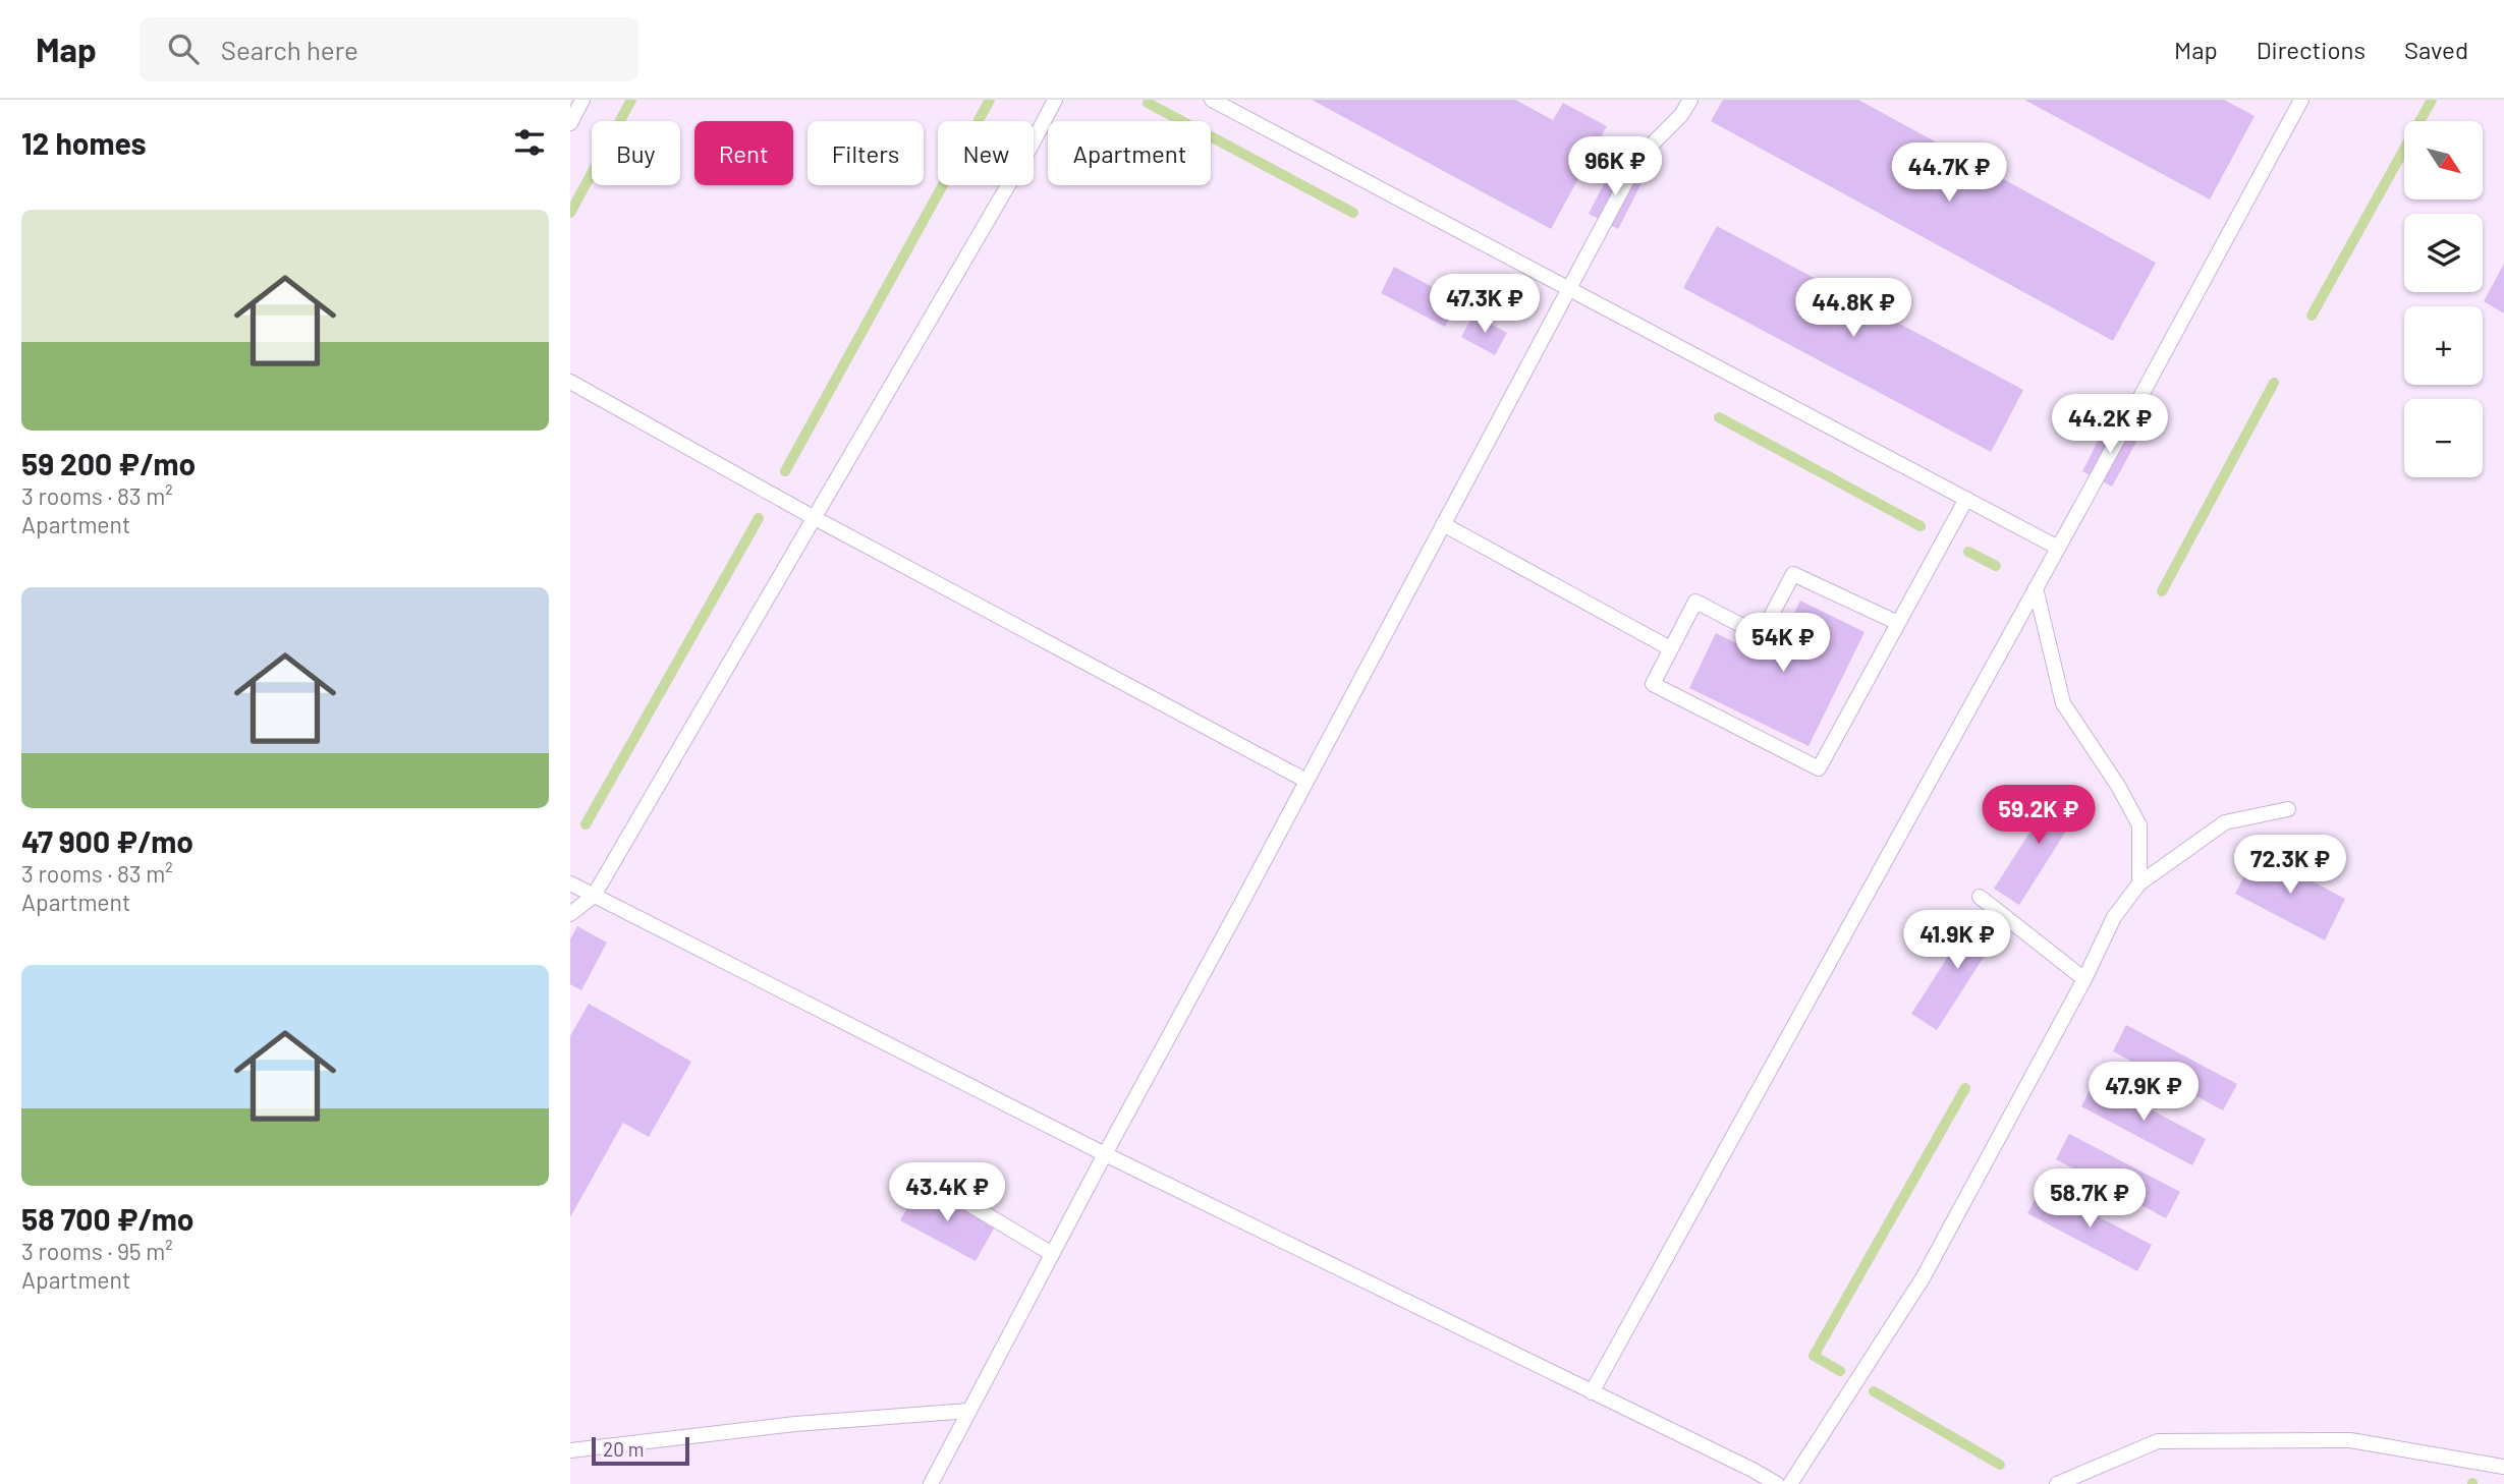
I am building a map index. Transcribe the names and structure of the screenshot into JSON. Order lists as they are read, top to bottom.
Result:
{
  "scale_bar": "20 m",
  "north": "bottom right",
  "page": {
    "header": "Map",
    "search": "Search here",
    "nav": ["Map", "Directions", "Saved"],
    "heading": "12 homes",
    "map_buttons": ["+", "−"],
    "chip": [
      "Buy",
      "Rent",
      "Filters",
      "New",
      "Apartment"
    ],
    "price": [
      "96K ₽",
      "44.7K ₽",
      "47.3K ₽",
      "44.8K ₽",
      "44.2K ₽",
      "54K ₽",
      "59.2K ₽",
      "72.3K ₽",
      "41.9K ₽",
      "47.9K ₽",
      "43.4K ₽",
      "58.7K ₽"
    ],
    "list": [
      {
        "name": "59 200 ₽/mo",
        "note": "3 rooms · 83 m² · Apartment"
      },
      {
        "name": "47 900 ₽/mo",
        "note": "3 rooms · 83 m² · Apartment"
      },
      {
        "name": "58 700 ₽/mo",
        "note": "3 rooms · 95 m² · Apartment"
      }
    ],
    "scale": "20 m"
  }
}
